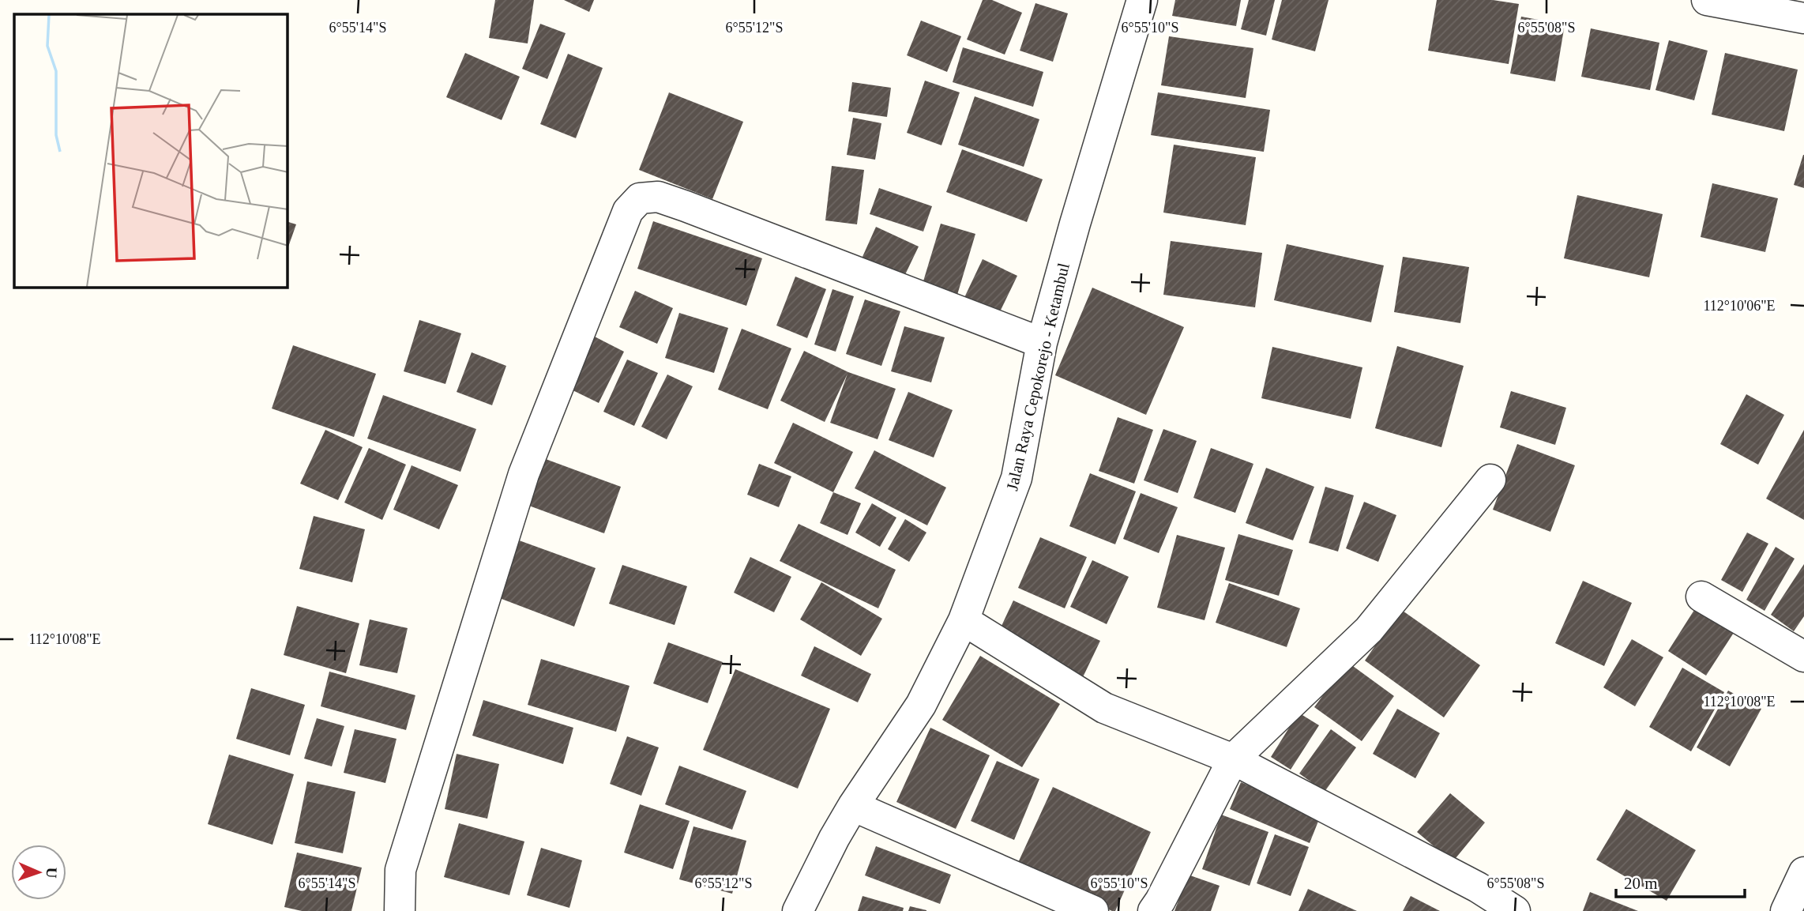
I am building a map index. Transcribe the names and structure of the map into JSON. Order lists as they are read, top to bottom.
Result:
{
  "streets": {
    "street": ["Jalan Raya Cepokorejo - Ketambul"]
  },
  "scale_bar": "20 m",
  "north": "right",
  "coordinates": [
    "6°55'14\"S",
    "6°55'12\"S",
    "6°55'10\"S",
    "6°55'08\"S",
    "112°10'06\"E",
    "112°10'08\"E"
  ]
}
